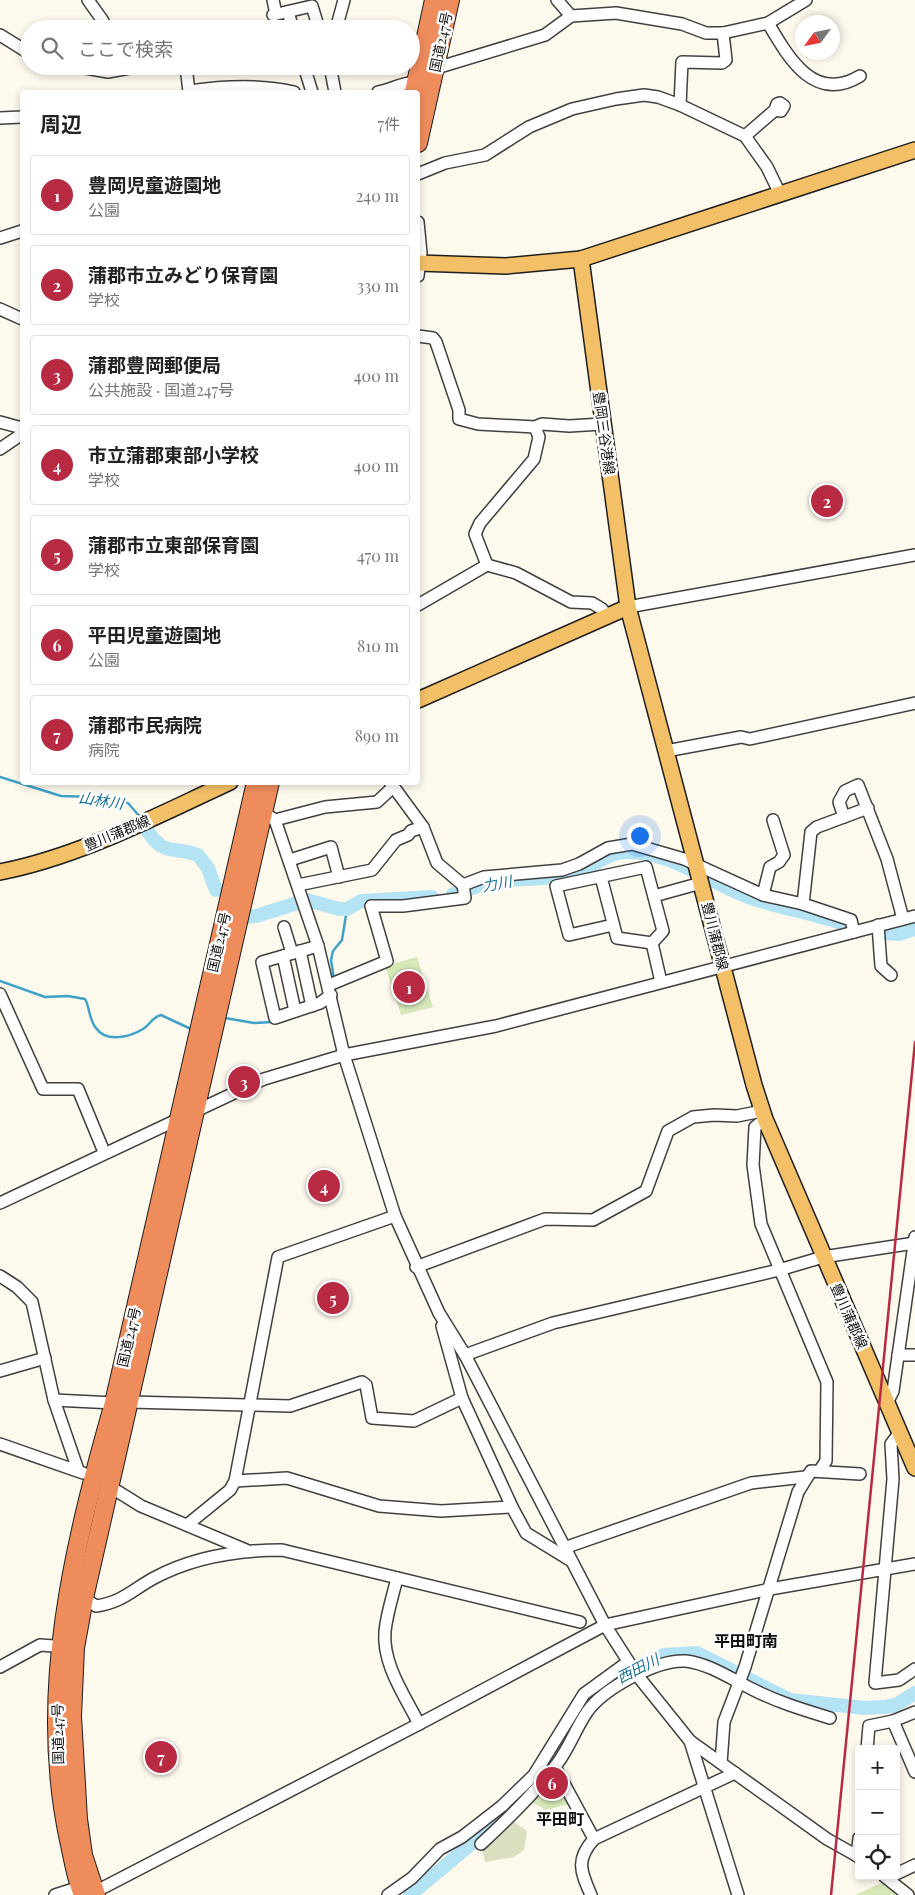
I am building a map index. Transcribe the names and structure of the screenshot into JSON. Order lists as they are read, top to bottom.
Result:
{
  "streets": {
    "highway": ["国道247号"],
    "main road": ["豊岡三谷港線", "豊川蒲郡線"]
  },
  "crossings": [
    ["豊岡三谷港線", "豊川蒲郡線"]
  ],
  "districts": ["平田町南", "平田町"],
  "water": ["山林川", "力川", "西田川"],
  "north": "bottom left",
  "page": {
    "search": "ここで検索",
    "heading": ["周辺", "7件"],
    "list": [
      {
        "mark": "1",
        "name": "豊岡児童遊園地",
        "note": "公園",
        "value": "240 m"
      },
      {
        "mark": "2",
        "name": "蒲郡市立みどり保育園",
        "note": "学校",
        "value": "330 m"
      },
      {
        "mark": "3",
        "name": "蒲郡豊岡郵便局",
        "note": "公共施設 · 国道247号",
        "value": "400 m"
      },
      {
        "mark": "4",
        "name": "市立蒲郡東部小学校",
        "note": "学校",
        "value": "400 m"
      },
      {
        "mark": "5",
        "name": "蒲郡市立東部保育園",
        "note": "学校",
        "value": "470 m"
      },
      {
        "mark": "6",
        "name": "平田児童遊園地",
        "note": "公園",
        "value": "810 m"
      },
      {
        "mark": "7",
        "name": "蒲郡市民病院",
        "note": "病院",
        "value": "890 m"
      }
    ],
    "pins": [
      "2",
      "1",
      "3",
      "4",
      "5",
      "7",
      "6"
    ],
    "map_buttons": ["+", "−"]
  }
}
